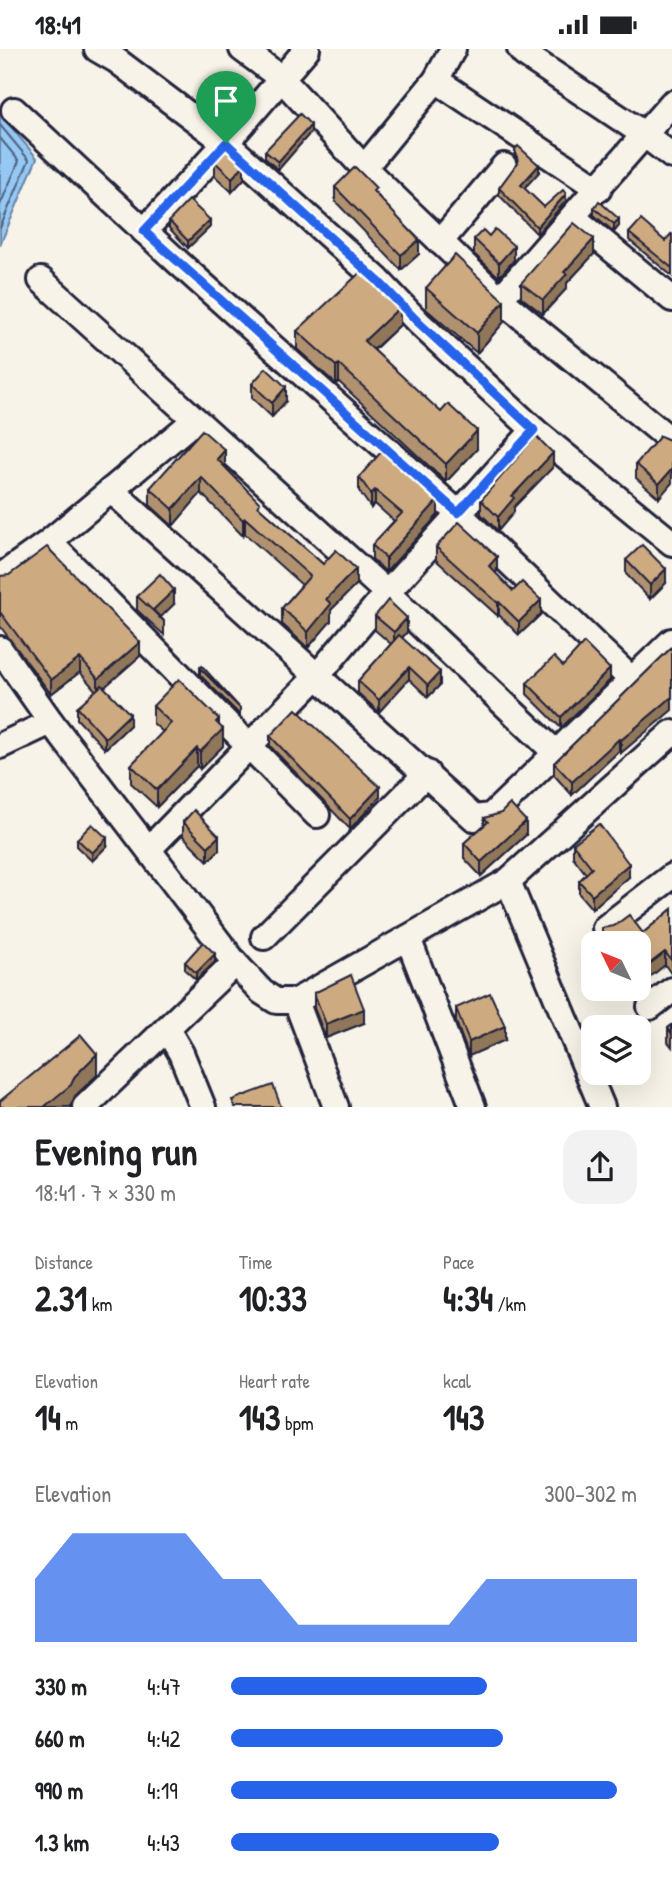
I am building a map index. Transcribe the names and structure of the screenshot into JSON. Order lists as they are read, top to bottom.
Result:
{
  "north": "top left",
  "page": {
    "status": "18:41",
    "heading": ["Evening run", "18:41 · 7 × 330 m"],
    "stats": [
      ["Distance", "2.31 km"],
      ["Time", "10:33"],
      ["Pace", "4:34 /km"],
      ["Elevation", "14 m"],
      ["Heart rate", "143 bpm"],
      ["kcal", "143"]
    ],
    "chart": ["Elevation", "300–302 m"],
    "list": [
      {
        "name": "330 m",
        "note": "4:47"
      },
      {
        "name": "660 m",
        "note": "4:42"
      },
      {
        "name": "990 m",
        "note": "4:19"
      },
      {
        "name": "1.3 km",
        "note": "4:43"
      }
    ]
  }
}
